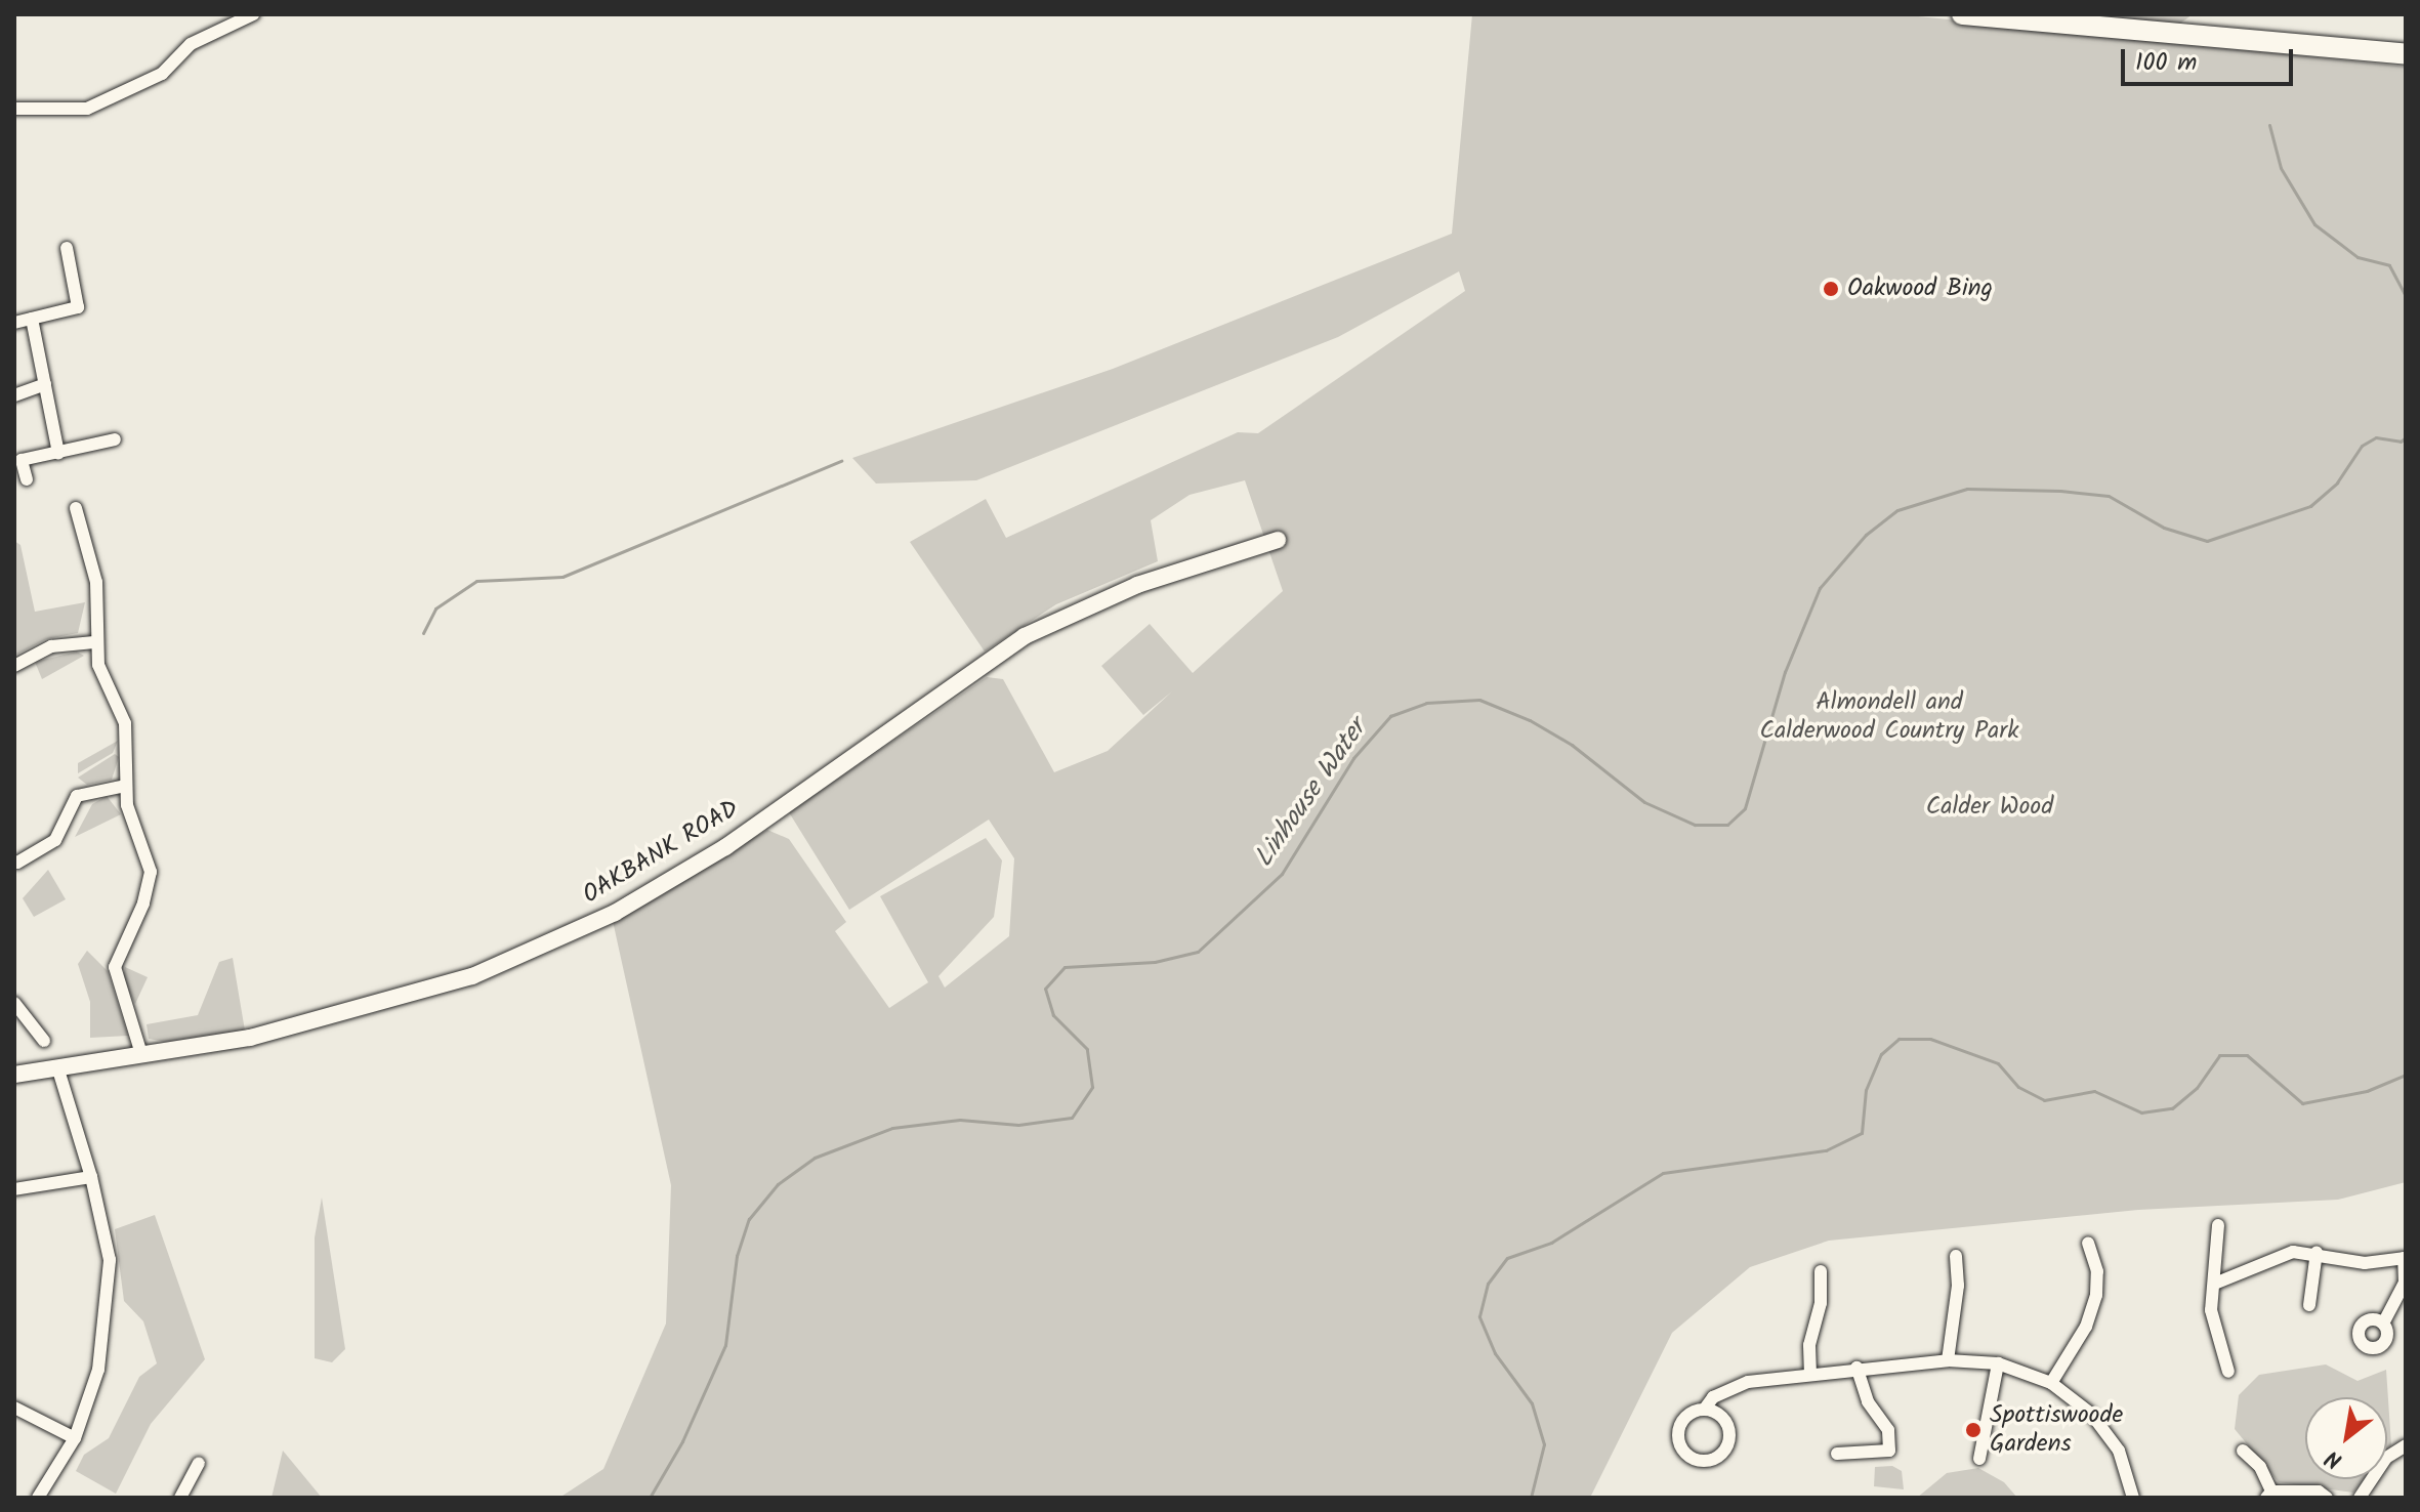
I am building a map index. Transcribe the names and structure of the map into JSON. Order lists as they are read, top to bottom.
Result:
{
  "streets": {
    "street": ["OAKBANK ROAD"]
  },
  "water": ["Linhouse Water"],
  "parks": ["Almondell and Calderwood Country Park", "Calder Wood"],
  "places": ["Oakwood Bing", "Spottiswoode Gardens"],
  "scale_bar": "100 m",
  "north": "bottom left"
}
